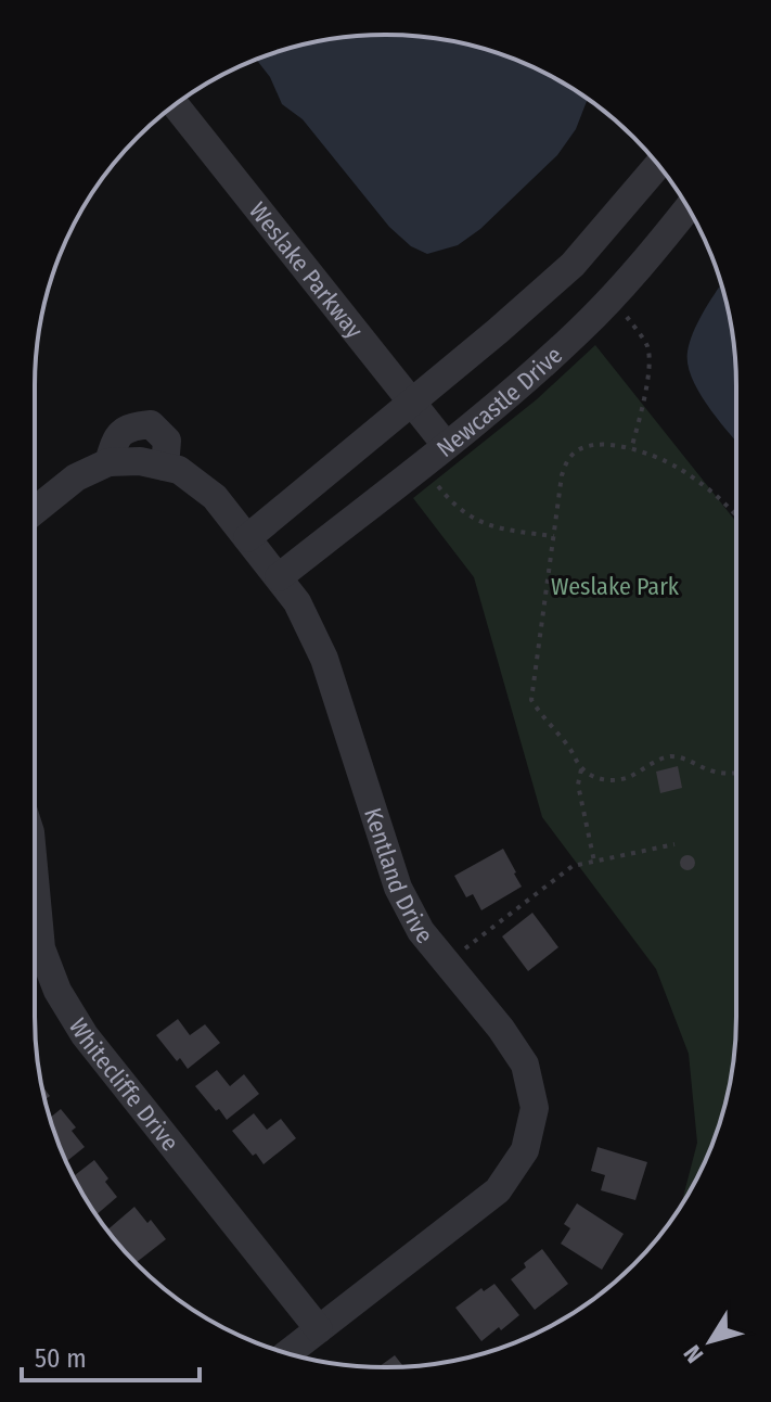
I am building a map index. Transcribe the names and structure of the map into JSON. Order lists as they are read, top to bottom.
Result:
{
  "streets": {
    "street": [
      "Weslake Parkway",
      "Newcastle Drive",
      "Kentland Drive",
      "Whitecliffe Drive"
    ]
  },
  "crossings": [
    ["Weslake Parkway", "Newcastle Drive"],
    ["Newcastle Drive", "Kentland Drive"],
    ["Kentland Drive", "Whitecliffe Drive"]
  ],
  "parks": ["Weslake Park"],
  "scale_bar": "50 m",
  "north": "bottom left"
}
